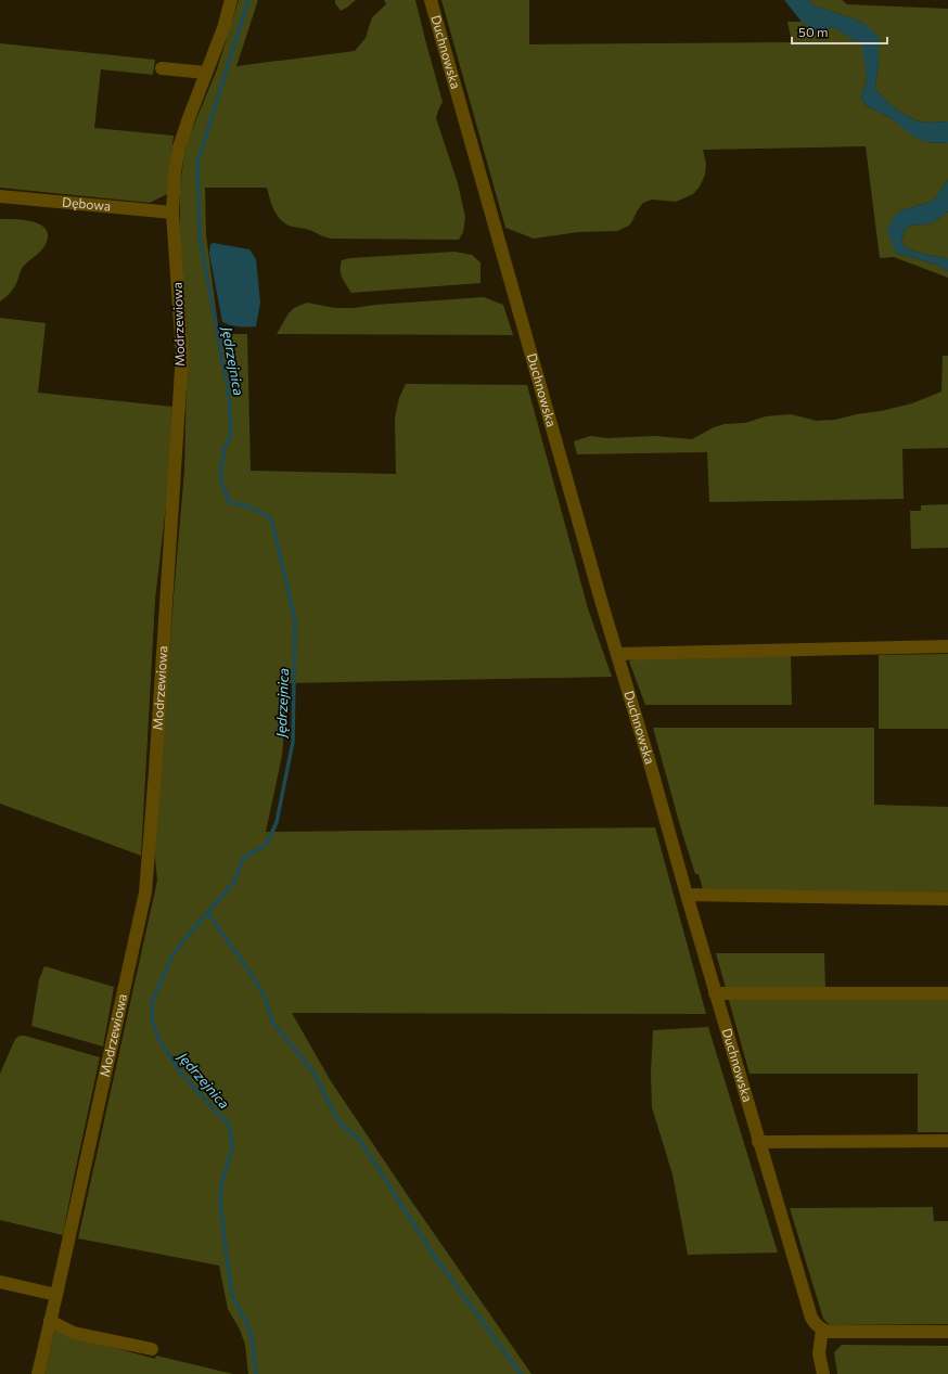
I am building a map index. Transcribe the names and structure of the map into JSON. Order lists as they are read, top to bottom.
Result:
{
  "streets": {
    "street": ["Duchnowska", "Dębowa", "Modrzewiowa"]
  },
  "crossings": [
    ["Dębowa", "Modrzewiowa"]
  ],
  "water": ["Jędrzejnica"],
  "scale_bar": "50 m"
}
